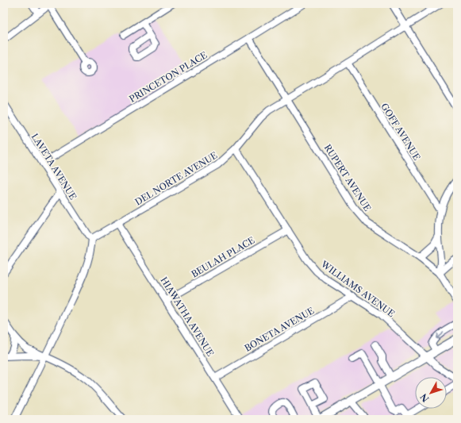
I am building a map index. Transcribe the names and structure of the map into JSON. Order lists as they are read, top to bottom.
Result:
{
  "streets": {
    "street": [
      "PRINCETON PLACE",
      "GOFF AVENUE",
      "LAVETA AVENUE",
      "RUPERT AVENUE",
      "DEL NORTE AVENUE",
      "BEULAH PLACE",
      "WILLIAMS AVENUE",
      "HIAWATHA AVENUE",
      "BONETA AVENUE"
    ]
  },
  "crossings": [
    ["PRINCETON PLACE", "LAVETA AVENUE"],
    ["PRINCETON PLACE", "RUPERT AVENUE"],
    ["GOFF AVENUE", "DEL NORTE AVENUE"],
    ["LAVETA AVENUE", "DEL NORTE AVENUE"],
    ["RUPERT AVENUE", "DEL NORTE AVENUE"],
    ["DEL NORTE AVENUE", "WILLIAMS AVENUE"],
    ["DEL NORTE AVENUE", "HIAWATHA AVENUE"],
    ["BEULAH PLACE", "WILLIAMS AVENUE"],
    ["BEULAH PLACE", "HIAWATHA AVENUE"],
    ["WILLIAMS AVENUE", "BONETA AVENUE"],
    ["HIAWATHA AVENUE", "BONETA AVENUE"]
  ],
  "north": "bottom left"
}
